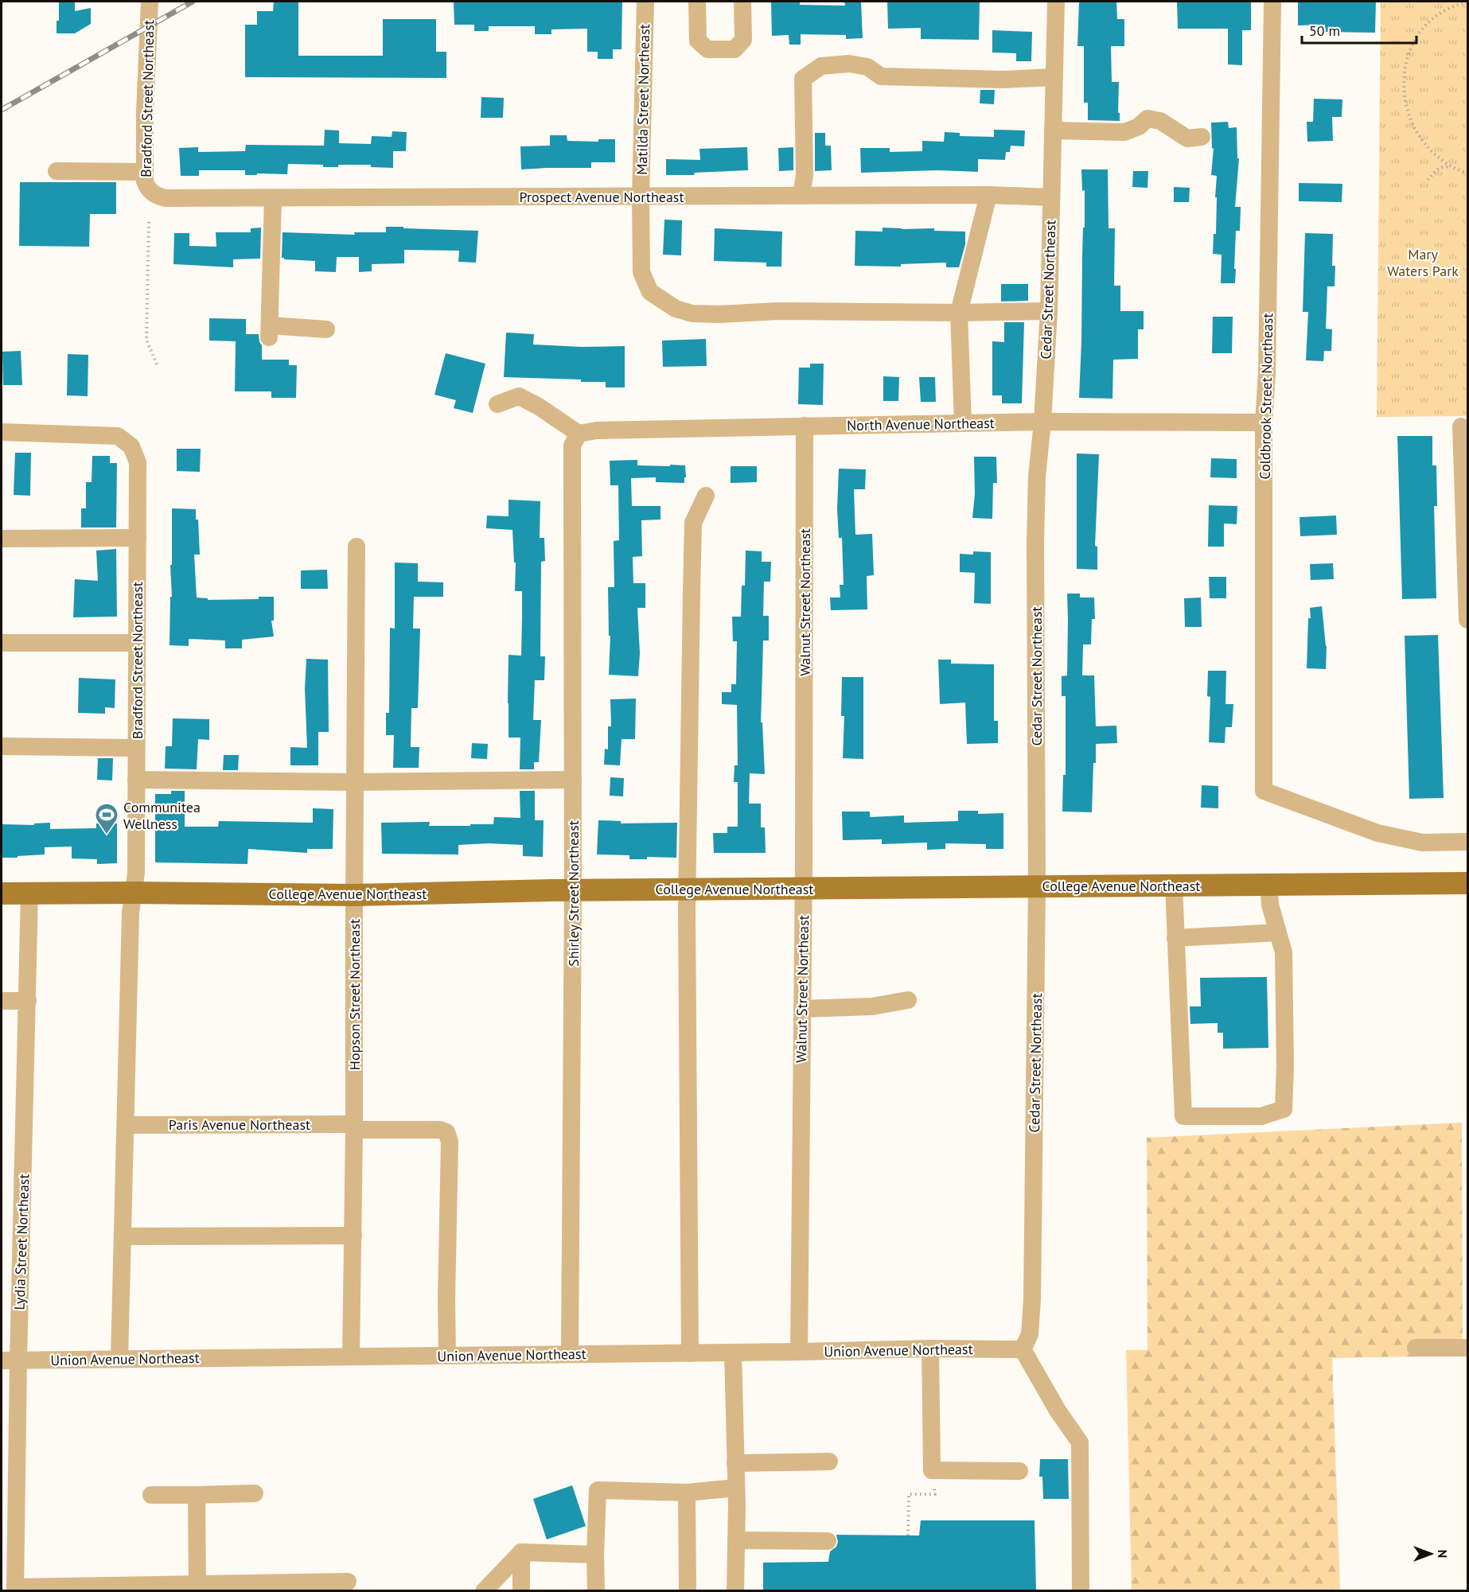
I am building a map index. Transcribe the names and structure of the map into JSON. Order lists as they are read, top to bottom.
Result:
{
  "streets": {
    "main road": ["College Avenue Northeast"],
    "street": [
      "Bradford Street Northeast",
      "Matilda Street Northeast",
      "Prospect Avenue Northeast",
      "Cedar Street Northeast",
      "Coldbrook Street Northeast",
      "North Avenue Northeast",
      "Walnut Street Northeast",
      "Shirley Street Northeast",
      "Hopson Street Northeast",
      "Paris Avenue Northeast",
      "Lydia Street Northeast",
      "Union Avenue Northeast"
    ]
  },
  "crossings": [
    ["Bradford Street Northeast", "Prospect Avenue Northeast"],
    ["Bradford Street Northeast", "College Avenue Northeast"],
    ["Bradford Street Northeast", "Paris Avenue Northeast"],
    ["Bradford Street Northeast", "Union Avenue Northeast"],
    ["Matilda Street Northeast", "Prospect Avenue Northeast"],
    ["Matilda Street Northeast", "Cedar Street Northeast"],
    ["Prospect Avenue Northeast", "Cedar Street Northeast"],
    ["Cedar Street Northeast", "North Avenue Northeast"],
    ["Cedar Street Northeast", "College Avenue Northeast"],
    ["Cedar Street Northeast", "Union Avenue Northeast"],
    ["Coldbrook Street Northeast", "North Avenue Northeast"],
    ["North Avenue Northeast", "Walnut Street Northeast"],
    ["North Avenue Northeast", "Shirley Street Northeast"],
    ["Walnut Street Northeast", "College Avenue Northeast"],
    ["Walnut Street Northeast", "Union Avenue Northeast"],
    ["College Avenue Northeast", "Shirley Street Northeast"],
    ["College Avenue Northeast", "Hopson Street Northeast"],
    ["College Avenue Northeast", "Lydia Street Northeast"],
    ["Shirley Street Northeast", "Union Avenue Northeast"],
    ["Hopson Street Northeast", "Paris Avenue Northeast"],
    ["Hopson Street Northeast", "Union Avenue Northeast"],
    ["Paris Avenue Northeast", "Union Avenue Northeast"],
    ["Lydia Street Northeast", "Union Avenue Northeast"]
  ],
  "parks": ["Mary Waters Park"],
  "places": {
    "sports": ["Communitea Wellness"]
  },
  "scale_bar": "50 m",
  "north": "right"
}
